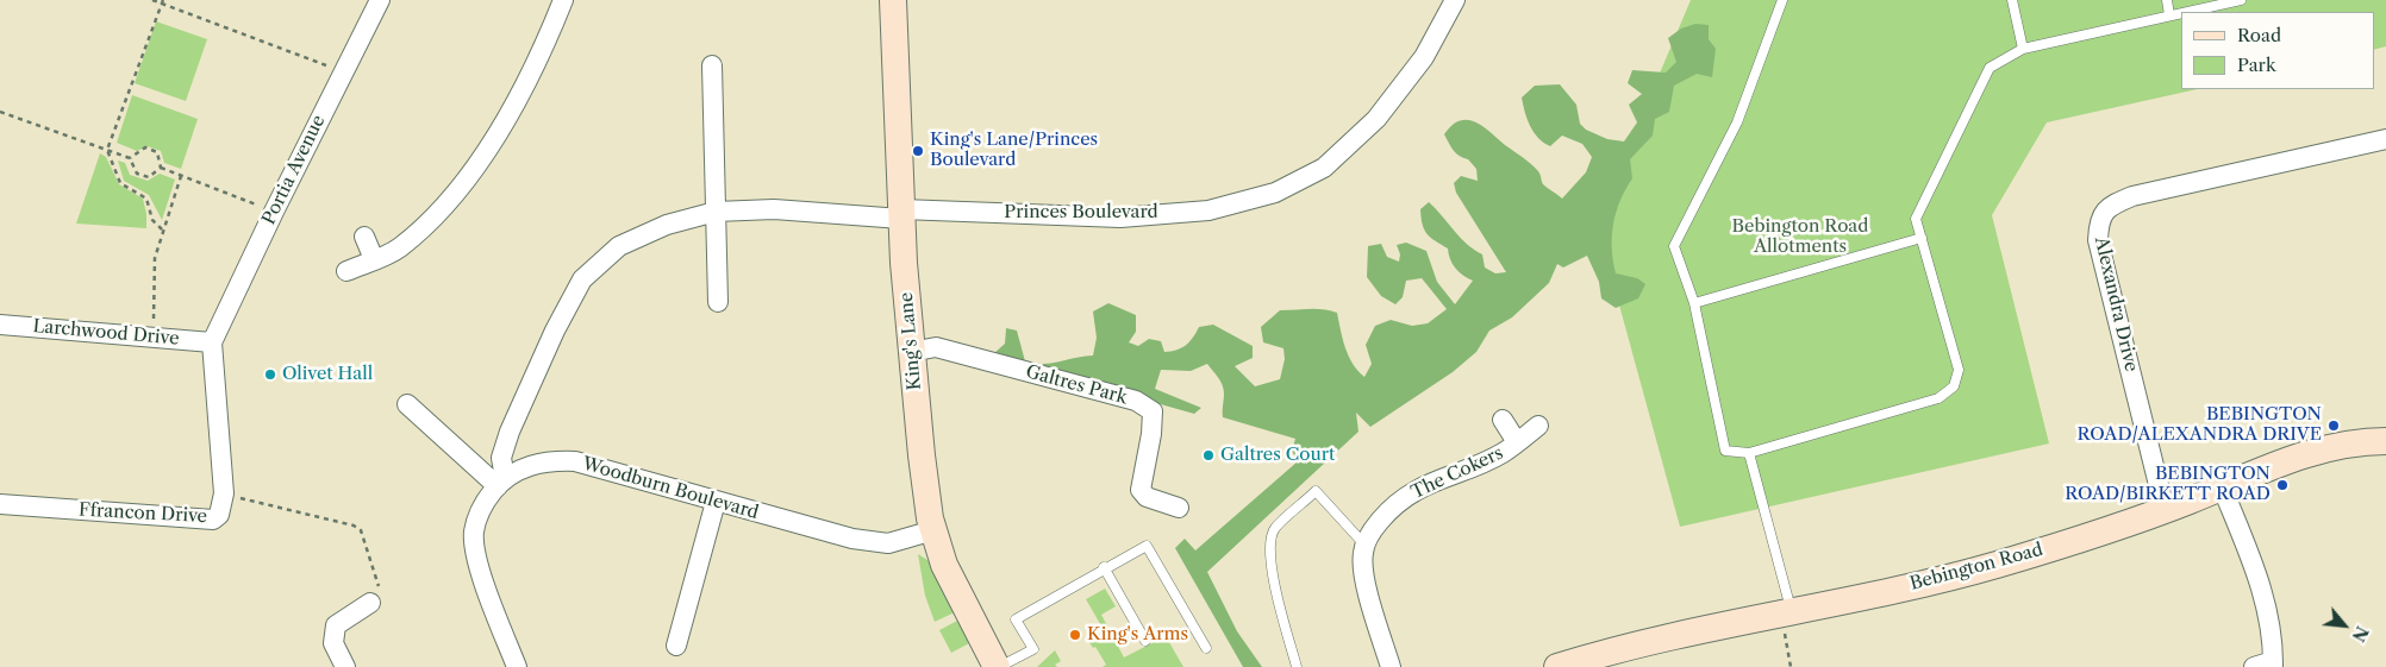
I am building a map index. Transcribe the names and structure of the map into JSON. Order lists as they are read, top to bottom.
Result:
{
  "streets": {
    "main road": ["King's Lane", "Bebington Road"],
    "street": [
      "Portia Avenue",
      "Princes Boulevard",
      "Alexandra Drive",
      "Larchwood Drive",
      "Galtres Park",
      "The Cokers",
      "Woodburn Boulevard",
      "Ffrancon Drive"
    ]
  },
  "crossings": [
    ["Portia Avenue", "Larchwood Drive"],
    ["Portia Avenue", "Ffrancon Drive"],
    ["Princes Boulevard", "King's Lane"],
    ["Princes Boulevard", "Woodburn Boulevard"],
    ["Alexandra Drive", "Bebington Road"],
    ["Larchwood Drive", "Ffrancon Drive"],
    ["King's Lane", "Galtres Park"],
    ["King's Lane", "Woodburn Boulevard"]
  ],
  "parks": ["Bebington Road Allotments"],
  "places": [
    "King's Lane/Princes Boulevard",
    "Olivet Hall",
    "BEBINGTON ROAD/ALEXANDRA DRIVE",
    "Galtres Court",
    "BEBINGTON ROAD/BIRKETT ROAD",
    "King's Arms"
  ],
  "legend": ["Road", "Park"],
  "north": "bottom right"
}
